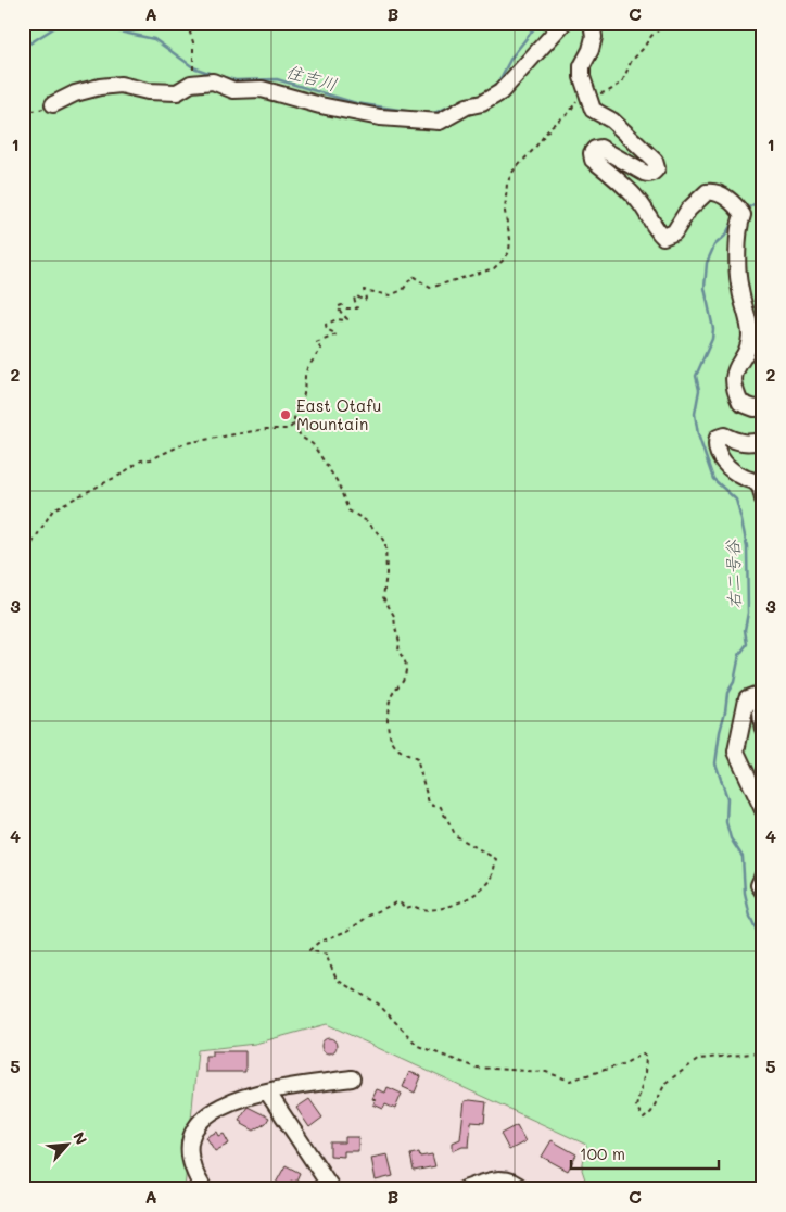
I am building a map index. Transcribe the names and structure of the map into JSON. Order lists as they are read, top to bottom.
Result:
{
  "water": ["住吉川", "右二号谷"],
  "places": ["East Otafu Mountain"],
  "scale_bar": "100 m",
  "north": "top right",
  "grid": {
    "columns": ["A", "B", "C"],
    "rows": [
      "1",
      "2",
      "3",
      "4",
      "5"
    ]
  }
}
